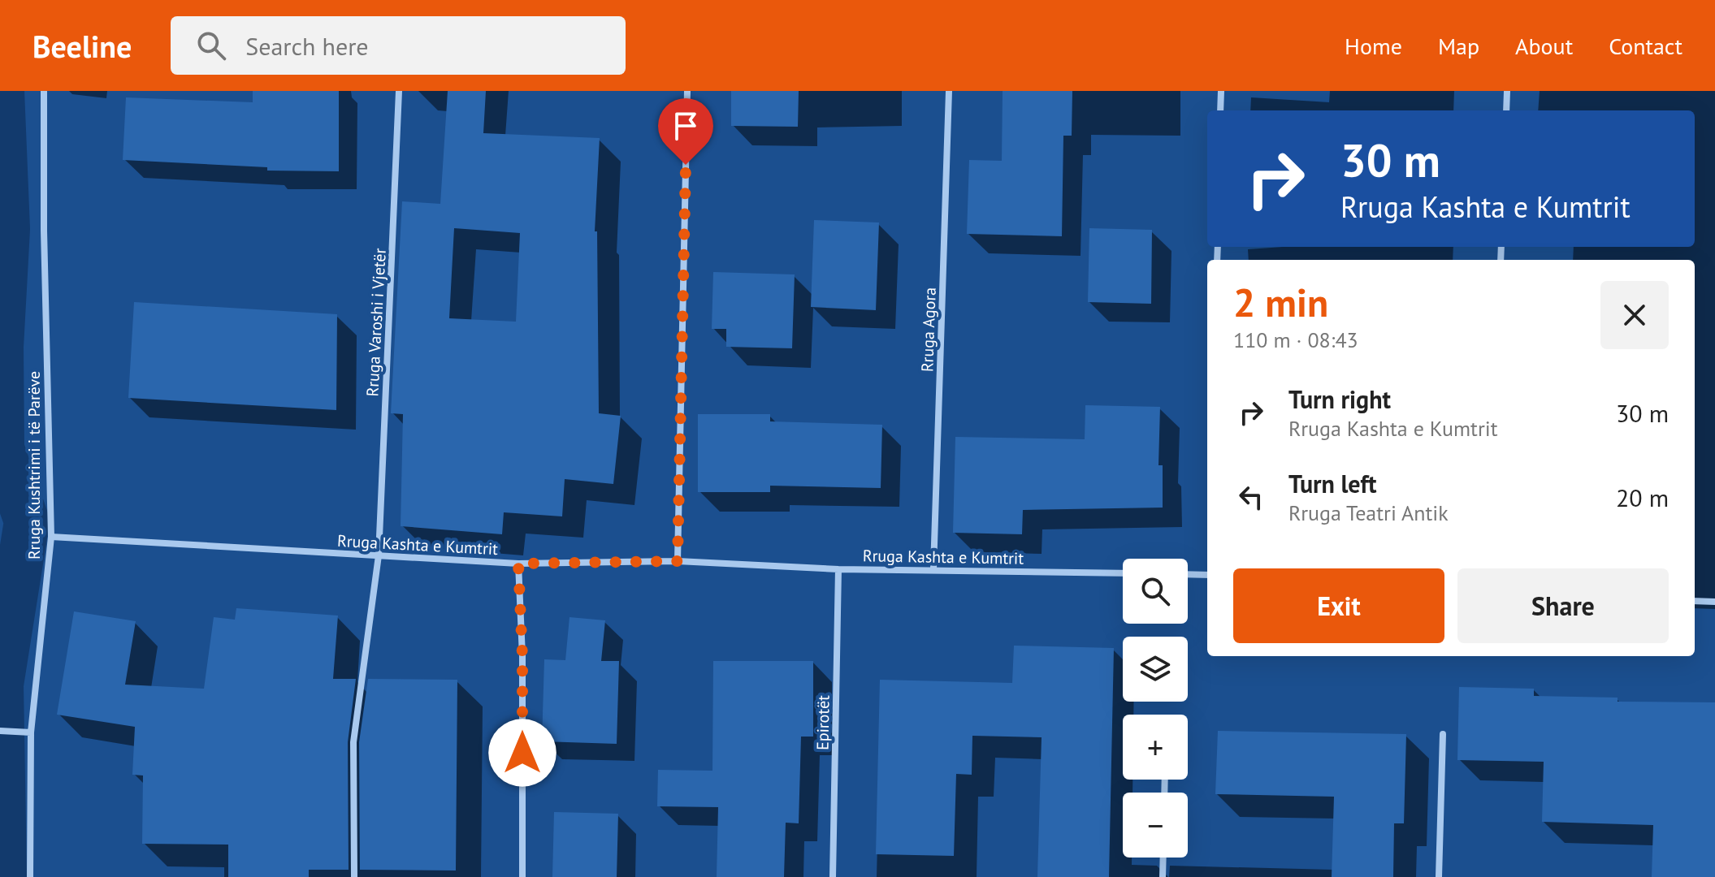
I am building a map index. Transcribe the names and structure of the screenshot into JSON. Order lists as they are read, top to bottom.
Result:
{
  "streets": {
    "street": [
      "Rruga Varoshi i Vjetër",
      "Rruga Agora",
      "Rruga Kushtrimi i të Parëve",
      "Rruga Kashta e Kumtrit",
      "Epirotët"
    ]
  },
  "crossings": [
    ["Rruga Varoshi i Vjetër", "Rruga Kashta e Kumtrit"],
    ["Rruga Agora", "Rruga Kashta e Kumtrit"],
    ["Rruga Kushtrimi i të Parëve", "Rruga Kashta e Kumtrit"],
    ["Rruga Kashta e Kumtrit", "Epirotët"]
  ],
  "page": {
    "header": "Beeline",
    "search": "Search here",
    "nav": [
      "Home",
      "Map",
      "About",
      "Contact"
    ],
    "turn": ["30 m", "Rruga Kashta e Kumtrit"],
    "heading": ["2 min", "110 m · 08:43"],
    "list": [
      {
        "name": "Turn right",
        "note": "Rruga Kashta e Kumtrit",
        "value": "30 m"
      },
      {
        "name": "Turn left",
        "note": "Rruga Teatri Antik",
        "value": "20 m"
      }
    ],
    "buttons": ["Exit", "Share"],
    "map_buttons": ["+", "−"]
  }
}
